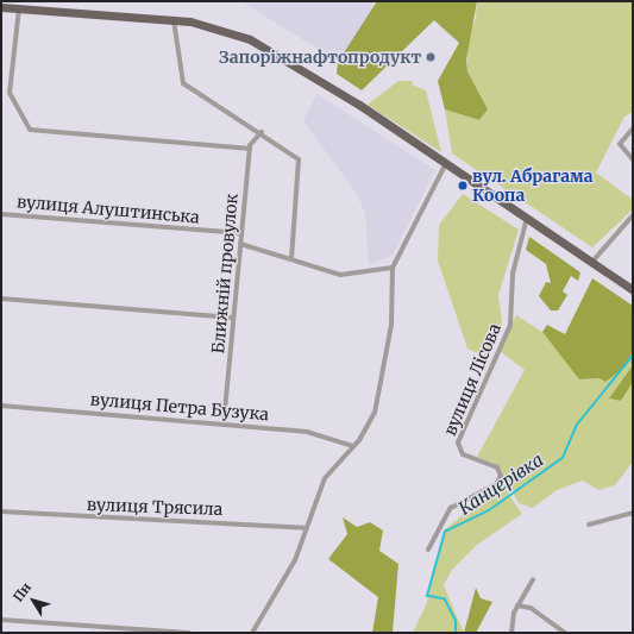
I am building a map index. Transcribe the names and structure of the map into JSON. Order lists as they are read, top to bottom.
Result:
{
  "streets": {
    "street": [
      "вулиця Алуштинська",
      "Ближній провулок",
      "вулиця Лісова",
      "вулиця Петра Бузука",
      "вулиця Трясила"
    ]
  },
  "crossings": [
    ["вулиця Алуштинська", "Ближній провулок"],
    ["Ближній провулок", "вулиця Петра Бузука"]
  ],
  "water": ["Канцерівка"],
  "places": ["Запоріжнафтопродукт", "вул. Абрагама Коопа"],
  "north": "top left"
}
